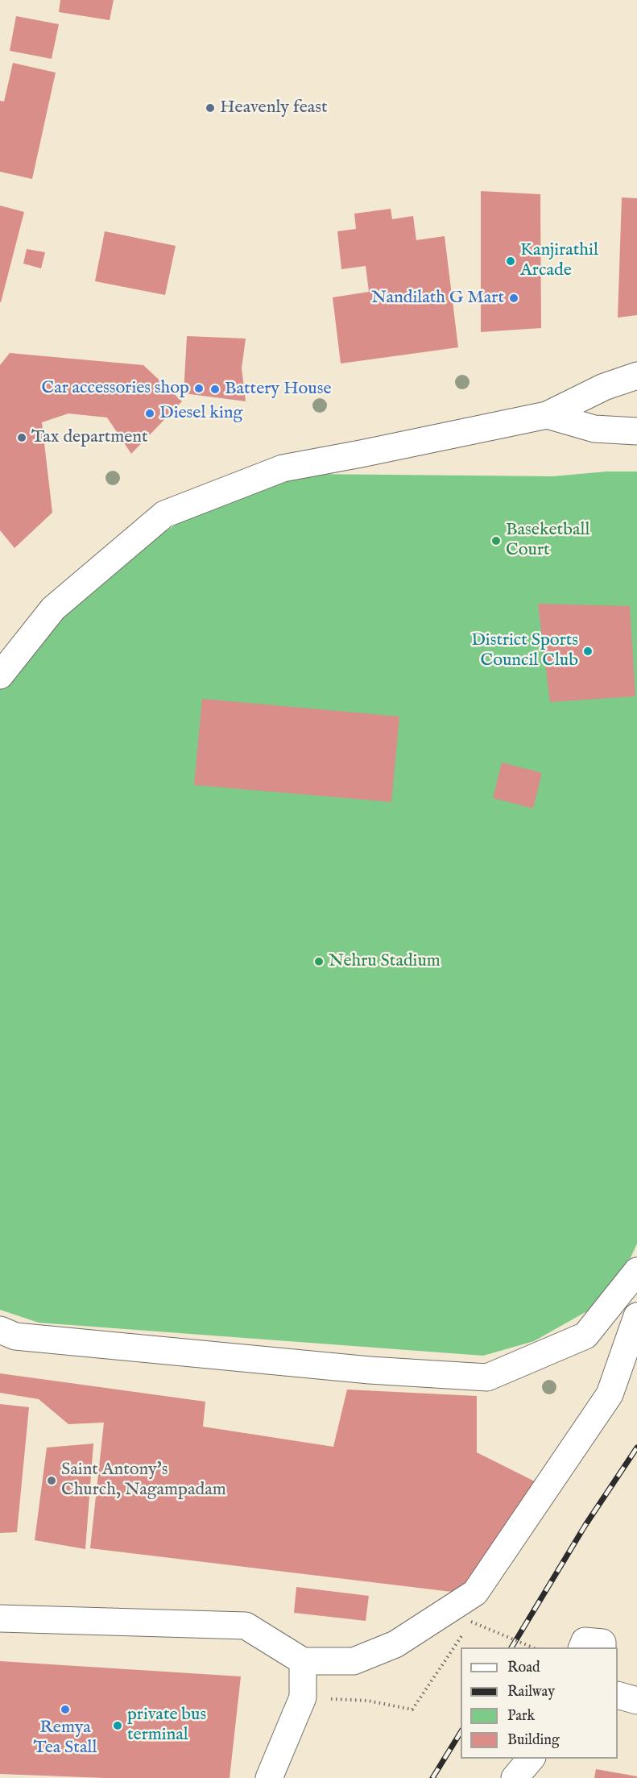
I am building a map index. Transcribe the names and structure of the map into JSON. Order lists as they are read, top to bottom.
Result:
{
  "places": [
    "Heavenly feast",
    "Kanjirathil Arcade",
    "Nandilath G Mart",
    "Car accessories shop",
    "Battery House",
    "Diesel king",
    "Tax department",
    "Baseketball Court",
    "District Sports Council Club",
    "Nehru Stadium",
    "Saint Antony's Church, Nagampadam",
    "Remya Tea Stall",
    "private bus terminal"
  ],
  "legend": [
    "Road",
    "Railway",
    "Park",
    "Building"
  ]
}
